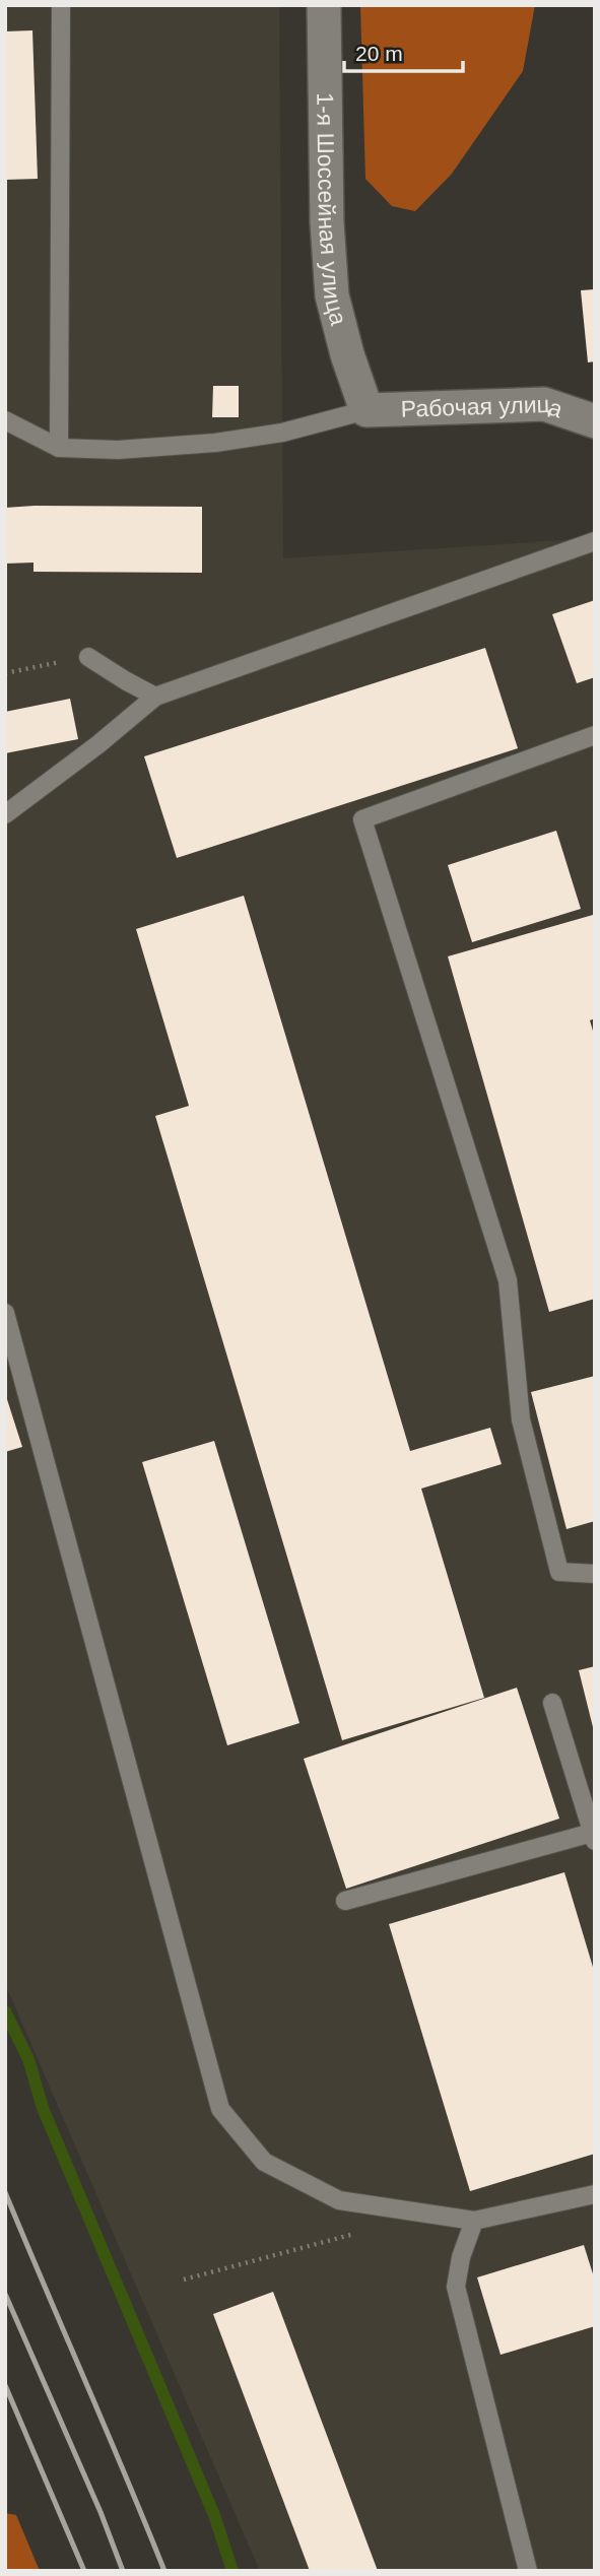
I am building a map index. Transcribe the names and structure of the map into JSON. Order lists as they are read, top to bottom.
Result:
{
  "streets": {
    "street": ["1-я Шоссейная улица", "Рабочая улица"]
  },
  "crossings": [
    ["1-я Шоссейная улица", "Рабочая улица"]
  ],
  "scale_bar": "20 m"
}
